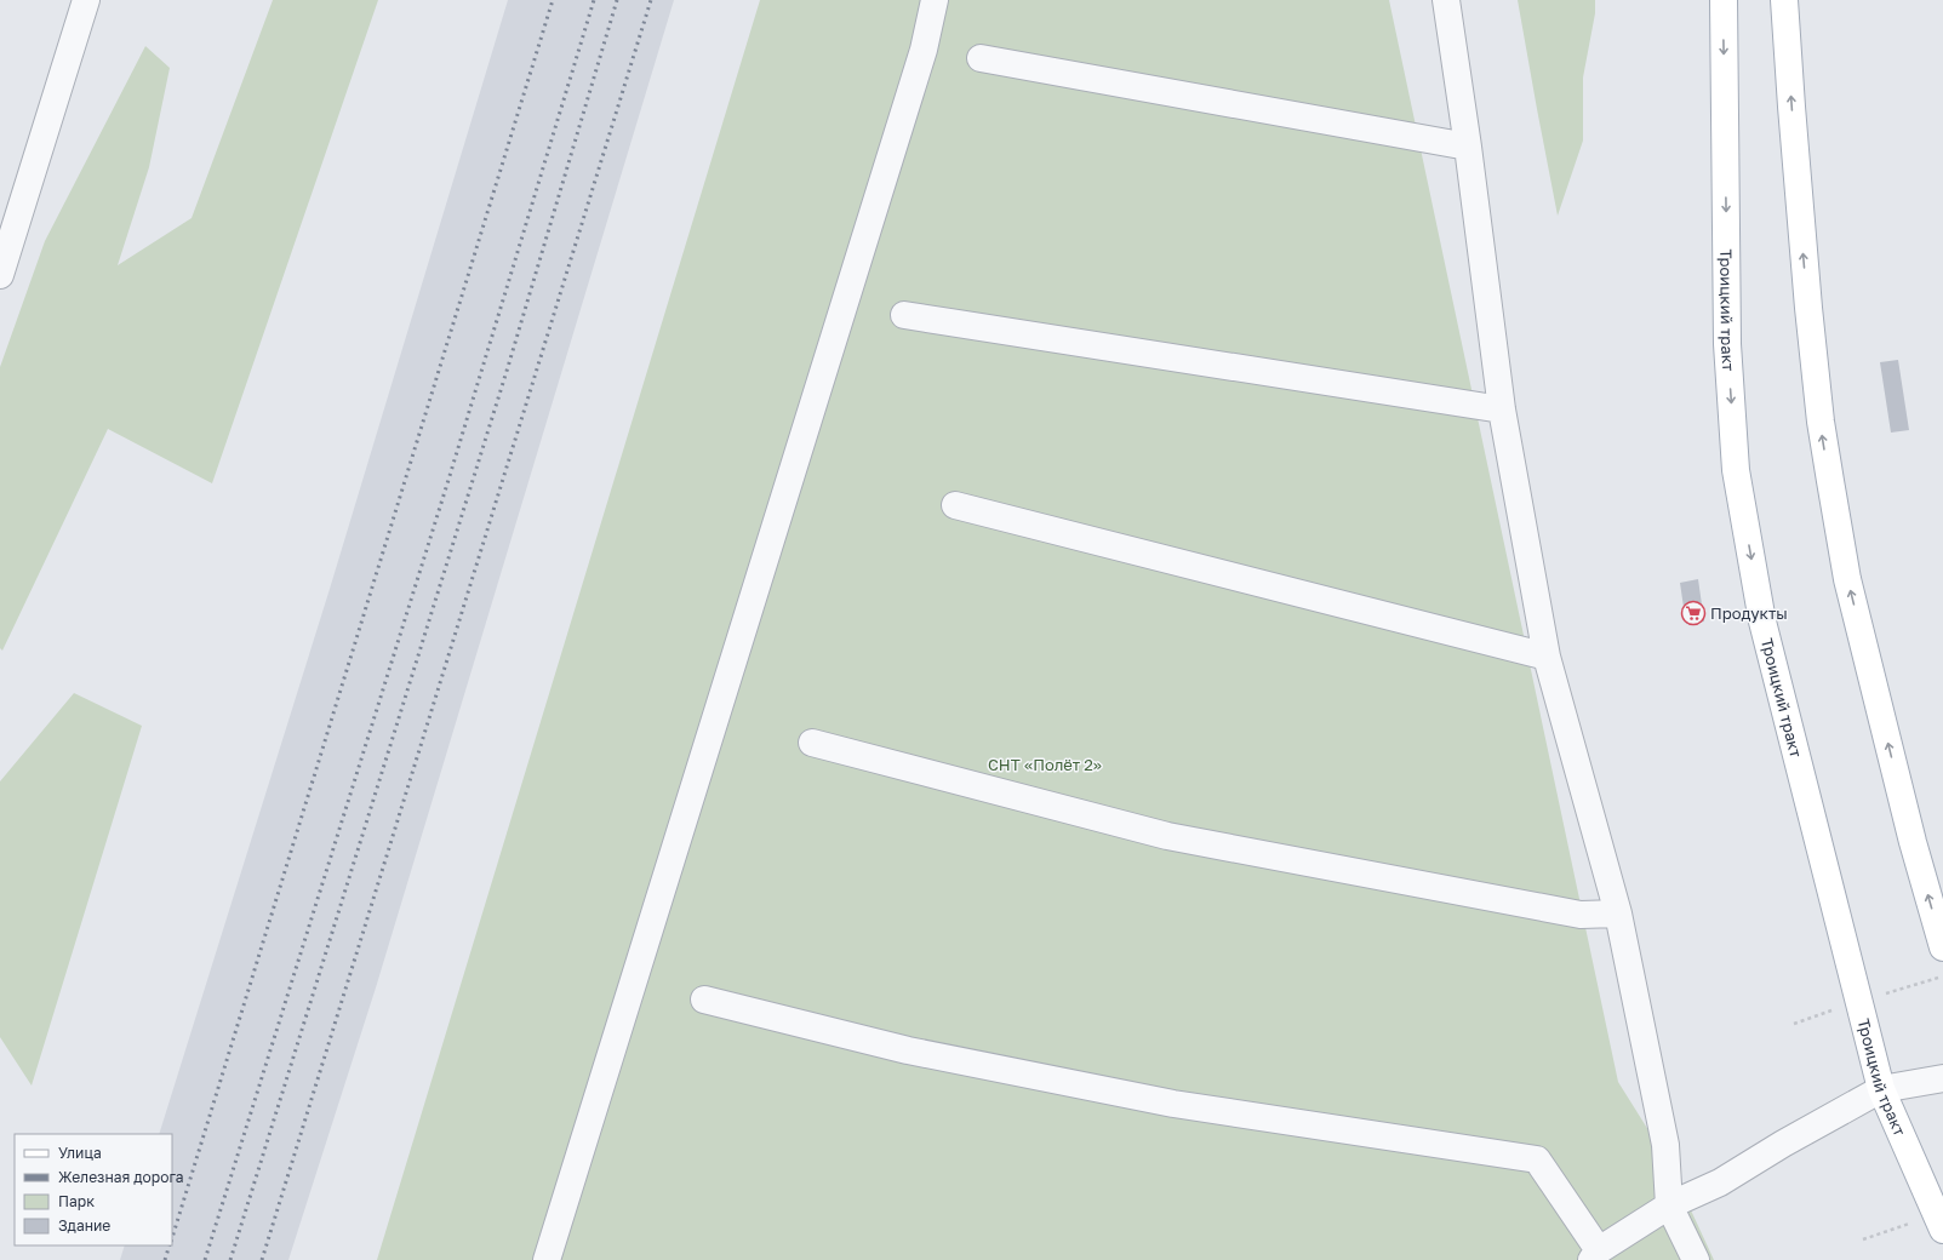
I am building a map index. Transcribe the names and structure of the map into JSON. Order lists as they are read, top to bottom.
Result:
{
  "streets": {
    "main road": ["Троицкий тракт"]
  },
  "parks": ["СНТ «Полёт 2»"],
  "places": {
    "supermarket": ["Продукты"]
  },
  "legend": [
    "Улица",
    "Железная дорога",
    "Парк",
    "Здание"
  ]
}
